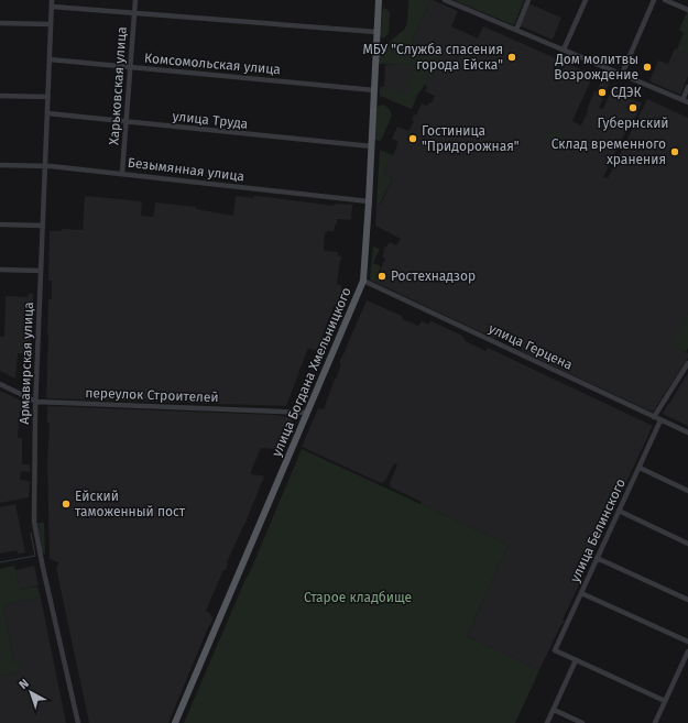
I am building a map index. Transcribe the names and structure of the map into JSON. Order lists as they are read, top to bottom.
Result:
{
  "streets": {
    "main road": ["улица Богдана Хмельницкого"],
    "street": [
      "Комсомольская улица",
      "Харьковская улица",
      "улица Труда",
      "Безымянная улица",
      "улица Герцена",
      "Армавирская улица",
      "переулок Строителей",
      "улица Белинского"
    ]
  },
  "crossings": [
    ["Комсомольская улица", "Харьковская улица"],
    ["Комсомольская улица", "Армавирская улица"],
    ["Комсомольская улица", "улица Богдана Хмельницкого"],
    ["Харьковская улица", "улица Труда"],
    ["Харьковская улица", "Безымянная улица"],
    ["улица Труда", "Армавирская улица"],
    ["улица Труда", "улица Богдана Хмельницкого"],
    ["Безымянная улица", "Армавирская улица"],
    ["Безымянная улица", "улица Богдана Хмельницкого"],
    ["улица Герцена", "улица Богдана Хмельницкого"],
    ["улица Герцена", "улица Белинского"],
    ["Армавирская улица", "переулок Строителей"],
    ["улица Богдана Хмельницкого", "переулок Строителей"]
  ],
  "parks": ["Старое кладбище"],
  "places": [
    "МБУ \"Служба спасения города Ейска\"",
    "Дом молитвы Возрождение",
    "СДЭК",
    "Губернский",
    "Гостиница \"Придорожная\"",
    "Склад временного хранения",
    "Ростехнадзор",
    "Ейский таможенный пост"
  ],
  "north": "top left"
}
